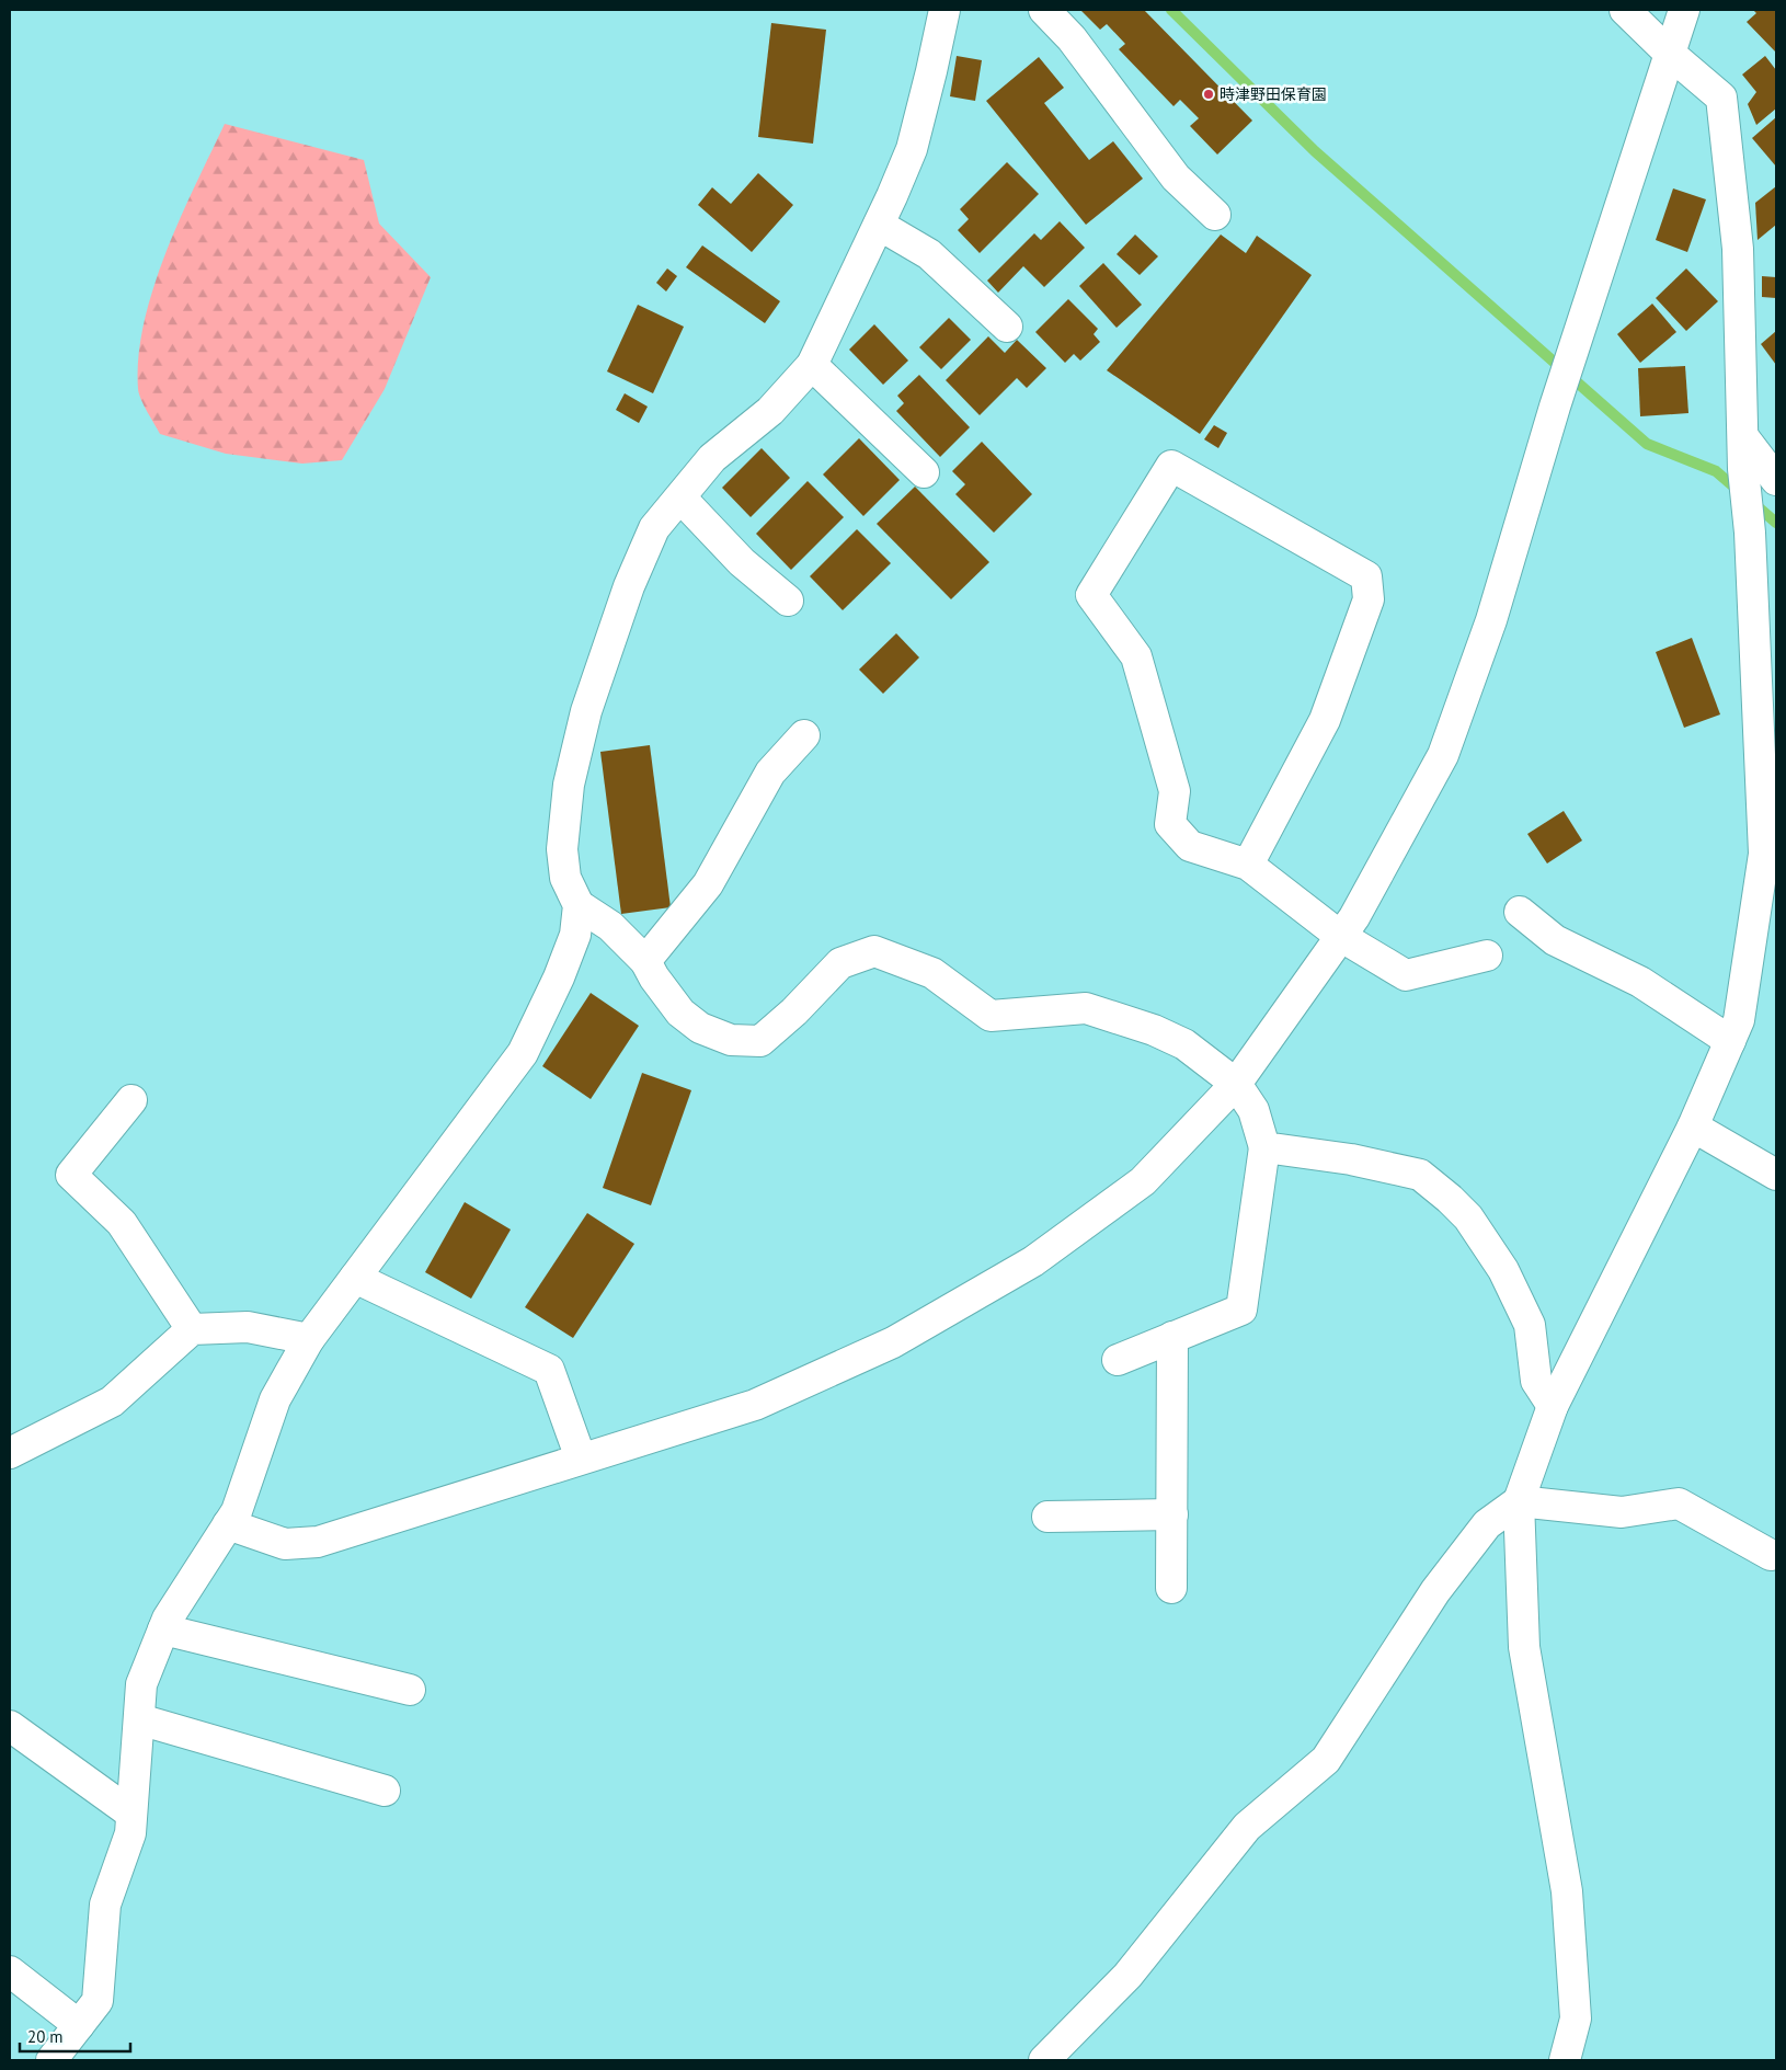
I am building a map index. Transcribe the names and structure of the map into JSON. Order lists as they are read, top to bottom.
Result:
{
  "places": ["時津野田保育園"],
  "scale_bar": "20 m"
}
